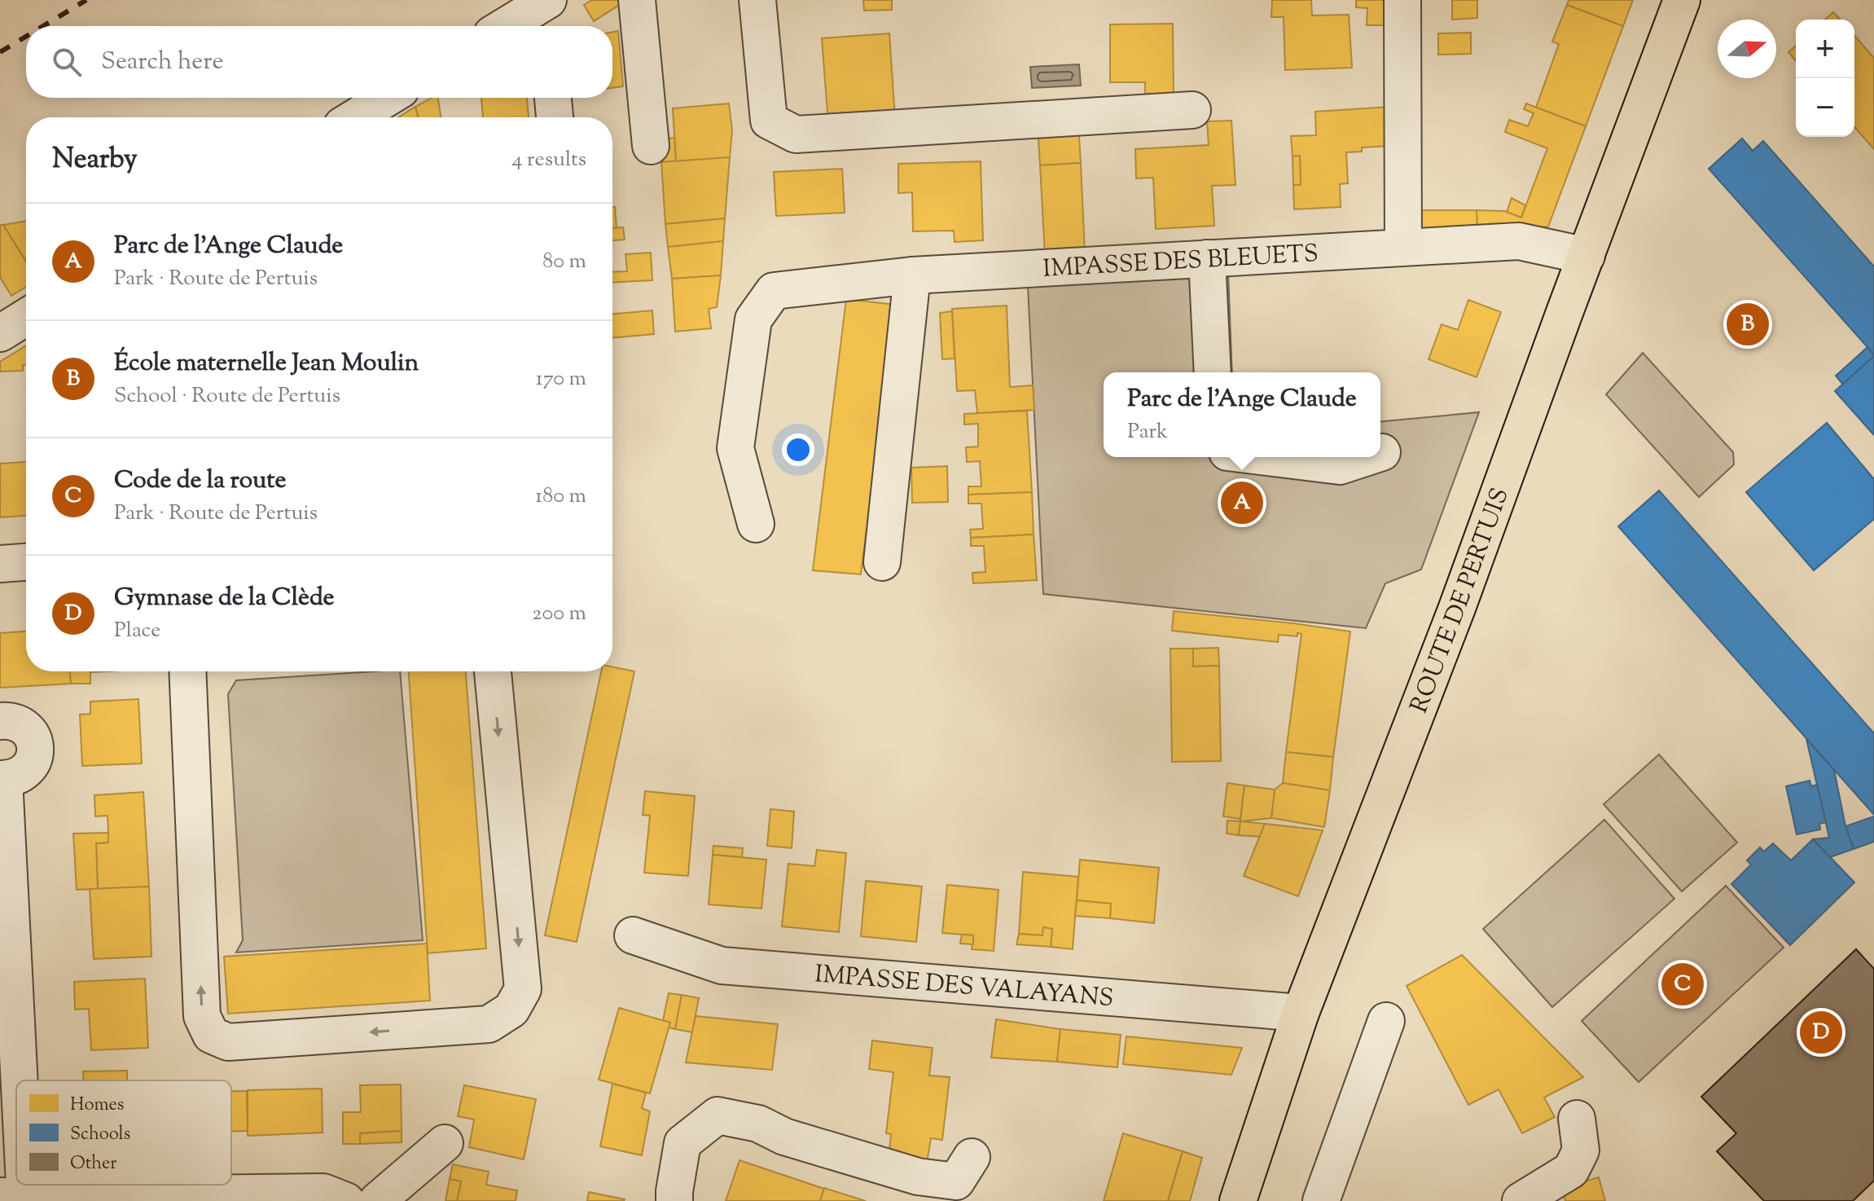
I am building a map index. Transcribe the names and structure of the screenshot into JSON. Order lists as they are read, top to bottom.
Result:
{
  "streets": {
    "main road": ["ROUTE DE PERTUIS"],
    "street": ["IMPASSE DES BLEUETS", "IMPASSE DES VALAYANS"]
  },
  "crossings": [
    ["IMPASSE DES BLEUETS", "ROUTE DE PERTUIS"],
    ["ROUTE DE PERTUIS", "IMPASSE DES VALAYANS"]
  ],
  "legend": ["Homes", "Schools", "Other"],
  "north": "right",
  "page": {
    "map_buttons": ["+", "−"],
    "search": "Search here",
    "heading": ["Nearby", "4 results"],
    "list": [
      {
        "mark": "A",
        "name": "Parc de l'Ange Claude",
        "note": "Park · Route de Pertuis",
        "value": "80 m"
      },
      {
        "mark": "B",
        "name": "École maternelle Jean Moulin",
        "note": "School · Route de Pertuis",
        "value": "170 m"
      },
      {
        "mark": "C",
        "name": "Code de la route",
        "note": "Park · Route de Pertuis",
        "value": "180 m"
      },
      {
        "mark": "D",
        "name": "Gymnase de la Clède",
        "note": "Place",
        "value": "200 m"
      }
    ],
    "pins": [
      "B",
      "A",
      "C",
      "D"
    ],
    "popup": ["Parc de l'Ange Claude", "Park"]
  }
}
